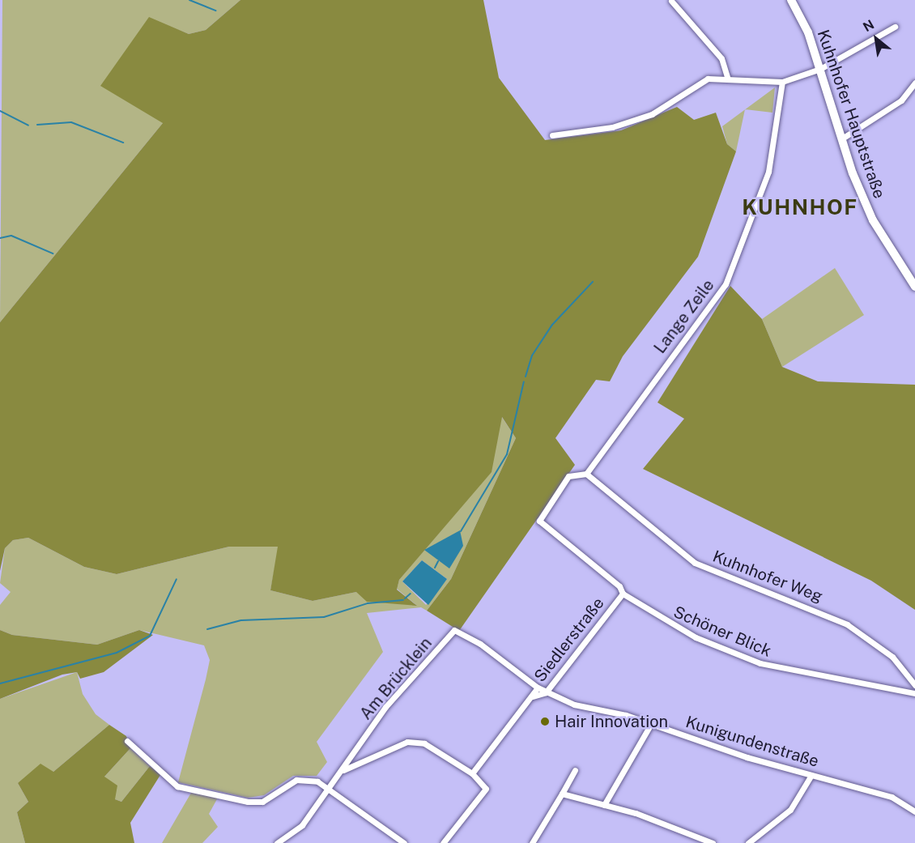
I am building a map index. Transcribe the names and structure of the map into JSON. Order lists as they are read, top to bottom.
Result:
{
  "streets": {
    "street": [
      "Kuhnhofer Hauptstraße",
      "Lange Zeile",
      "Kuhnhofer Weg",
      "Schöner Blick",
      "Siedlerstraße",
      "Am Brücklein",
      "Kunigundenstraße"
    ]
  },
  "crossings": [
    ["Lange Zeile", "Kuhnhofer Weg"],
    ["Lange Zeile", "Schöner Blick"],
    ["Kuhnhofer Weg", "Schöner Blick"],
    ["Schöner Blick", "Siedlerstraße"],
    ["Siedlerstraße", "Kunigundenstraße"],
    ["Am Brücklein", "Kunigundenstraße"]
  ],
  "districts": ["KUHNHOF"],
  "places": ["Hair Innovation"],
  "north": "top left"
}
